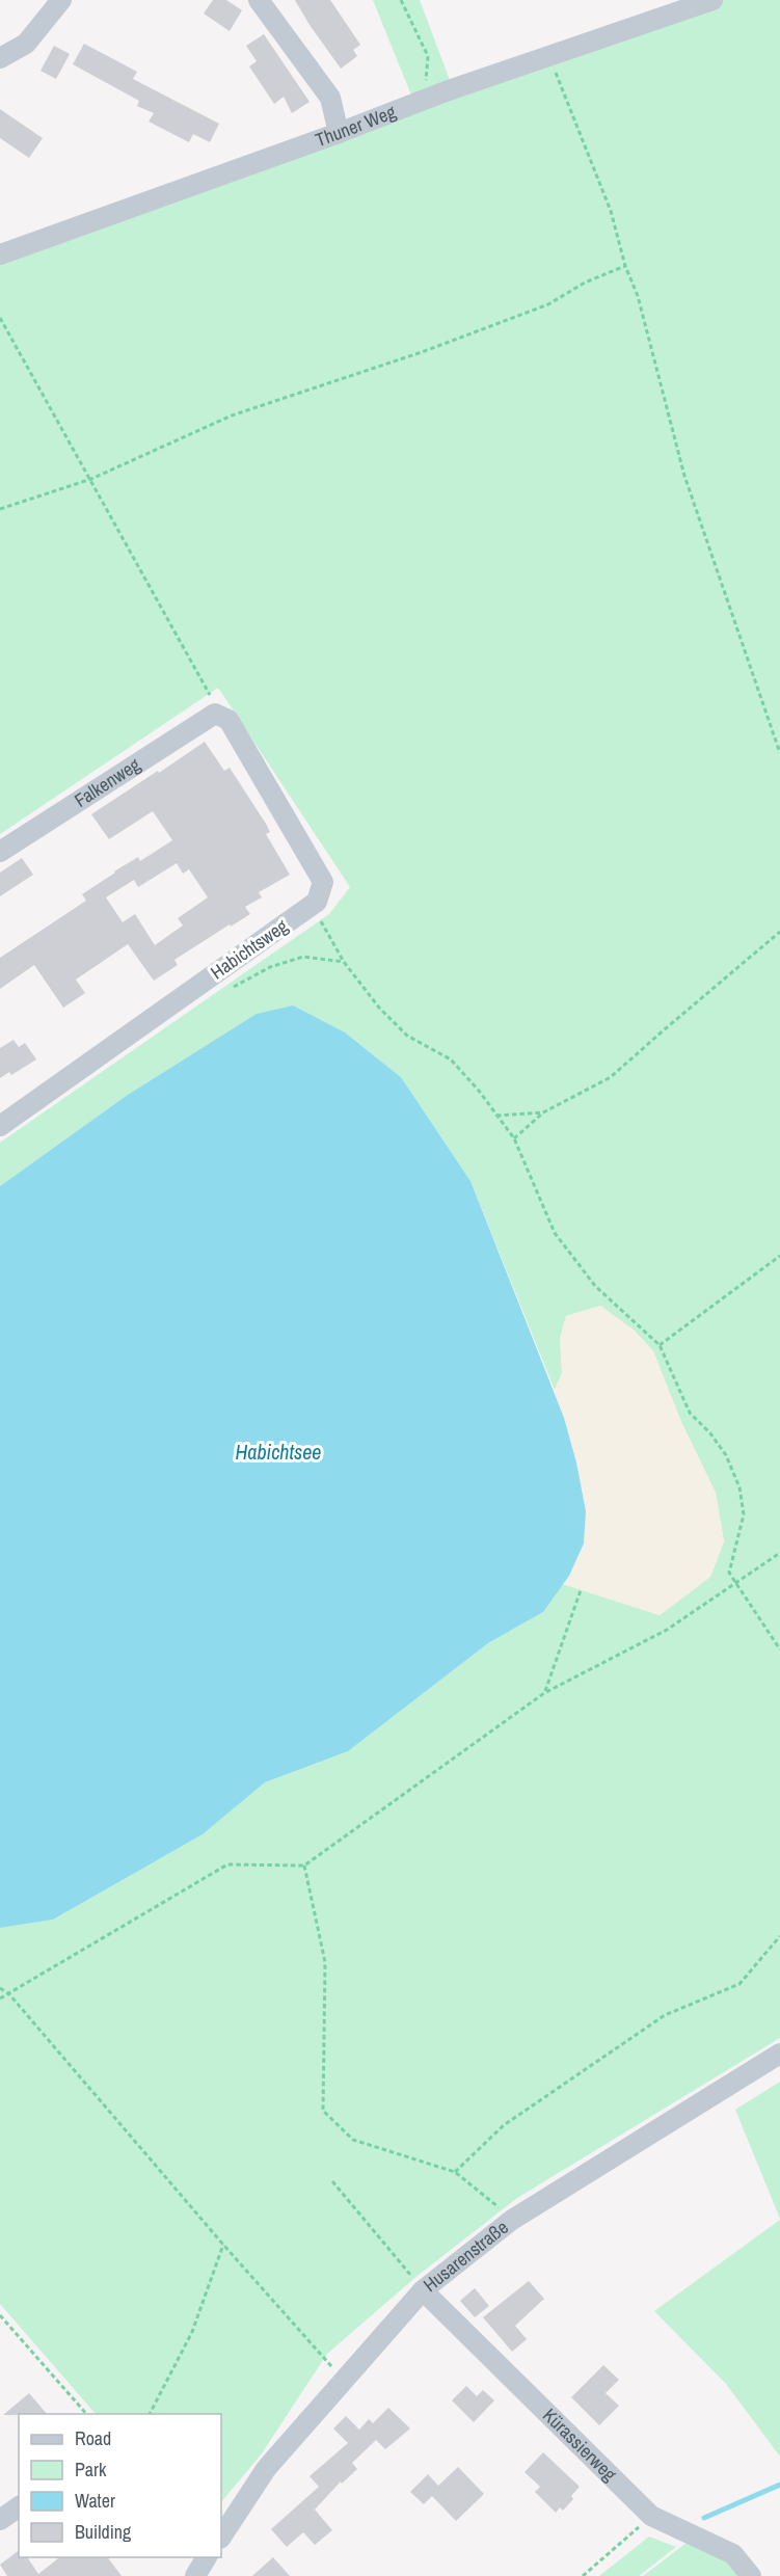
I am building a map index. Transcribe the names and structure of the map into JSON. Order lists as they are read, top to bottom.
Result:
{
  "streets": {
    "street": [
      "Thuner Weg",
      "Falkenweg",
      "Habichtsweg",
      "Husarenstraße",
      "Kürassierweg"
    ]
  },
  "crossings": [
    ["Husarenstraße", "Kürassierweg"]
  ],
  "water": ["Habichtsee"],
  "legend": [
    "Road",
    "Park",
    "Water",
    "Building"
  ]
}
